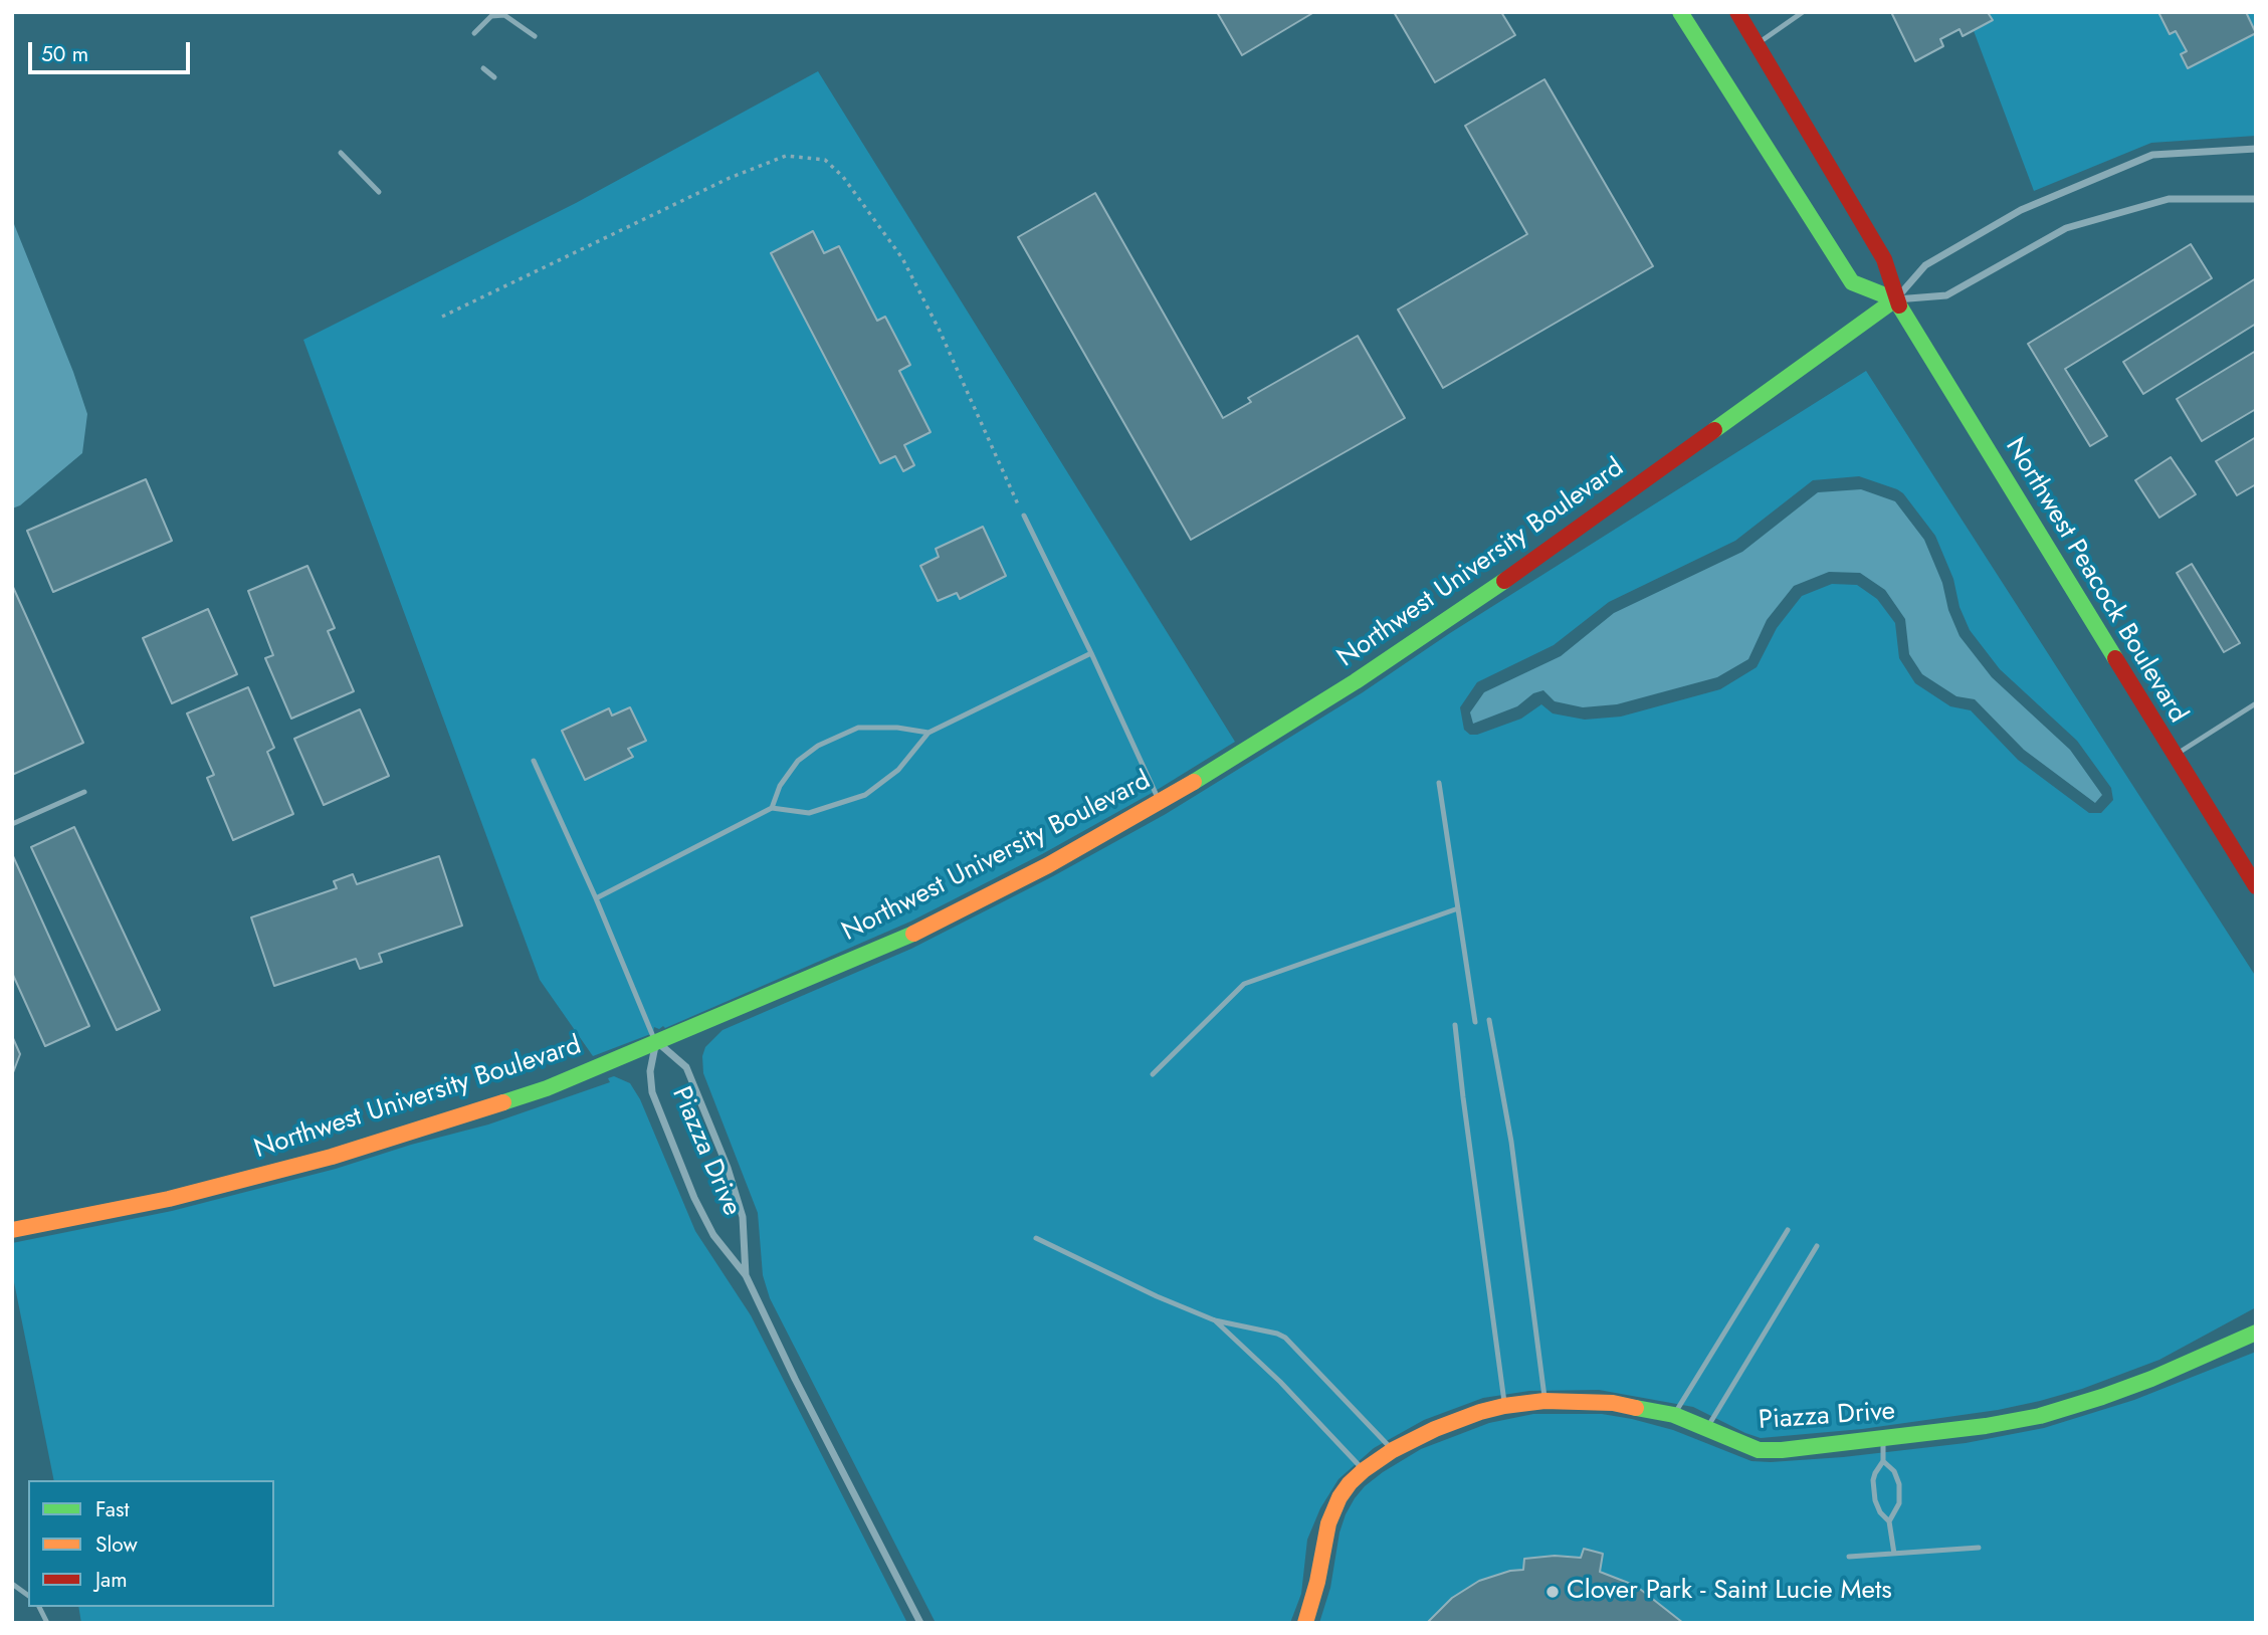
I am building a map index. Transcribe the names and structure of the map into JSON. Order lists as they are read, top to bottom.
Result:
{
  "streets": {
    "street": ["Northwest University Boulevard", "Northwest Peacock Boulevard", "Piazza Drive"]
  },
  "crossings": [
    ["Northwest University Boulevard", "Northwest Peacock Boulevard"],
    ["Northwest University Boulevard", "Piazza Drive"]
  ],
  "places": ["Clover Park - Saint Lucie Mets"],
  "legend": ["Fast", "Slow", "Jam"],
  "scale_bar": "50 m"
}
